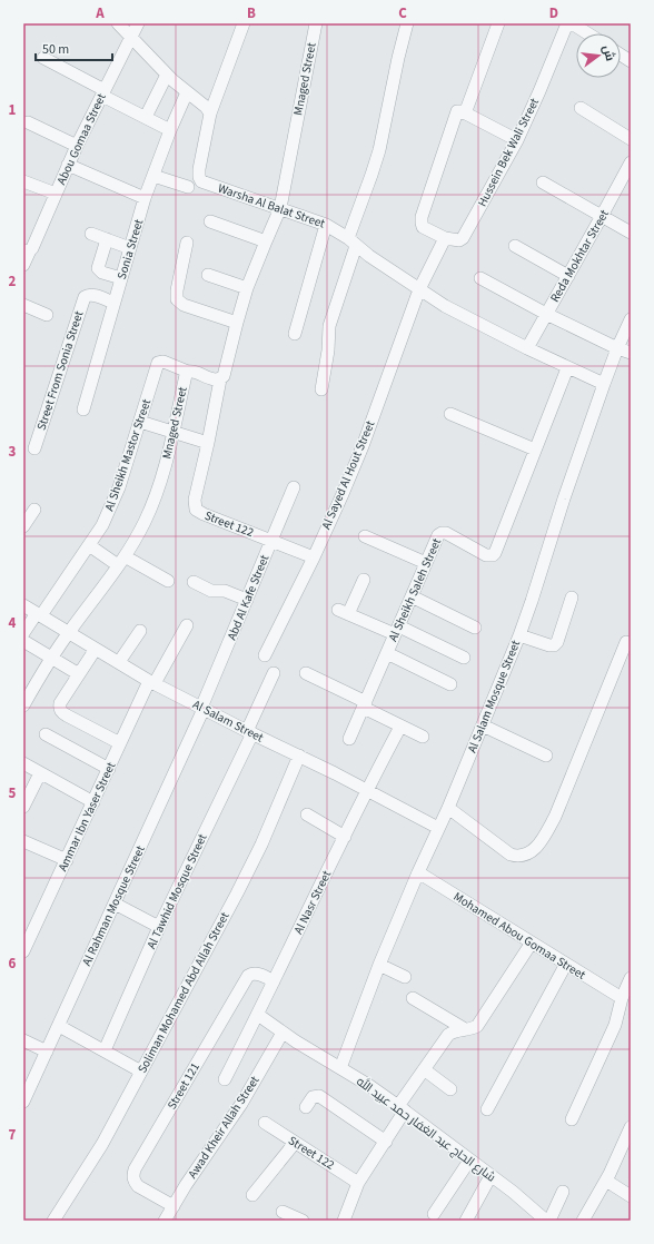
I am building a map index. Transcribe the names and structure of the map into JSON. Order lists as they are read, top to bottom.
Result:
{
  "streets": {
    "street": [
      "Mnaged Street",
      "Abou Gomaa Street",
      "Hussein Bek Wali Street",
      "Warsha Al Balat Street",
      "Sonia Street",
      "Reda Mokhtar Street",
      "Street From Sonia Street",
      "Al Sheikh Mastor Street",
      "Al Sayed Al Hout Street",
      "Street 122",
      "Al Sheikh Saleh Street",
      "Abd Al Kafe Street",
      "Al Salam Mosque Street",
      "Al Salam Street",
      "Ammar Ibn Yaser Street",
      "Al Tawhid Mosque Street",
      "Al Nasr Street",
      "Al Rahman Mosque Street",
      "Mohamed Abou Gomaa Street",
      "Soliman Mohamed Abd Allah Street",
      "Street 121",
      "Awad Kheir Allah Street",
      "شارع الحاج عبد الغفار حمد عبيد الله"
    ]
  },
  "crossings": [
    ["Mnaged Street", "Warsha Al Balat Street"],
    ["Mnaged Street", "Al Sheikh Mastor Street"],
    ["Mnaged Street", "Street 122"],
    ["Mnaged Street", "Al Salam Street"],
    ["Hussein Bek Wali Street", "Al Sayed Al Hout Street"],
    ["Warsha Al Balat Street", "Reda Mokhtar Street"],
    ["Warsha Al Balat Street", "Al Sayed Al Hout Street"],
    ["Warsha Al Balat Street", "Al Sheikh Saleh Street"],
    ["Warsha Al Balat Street", "Al Salam Mosque Street"],
    ["Sonia Street", "Street From Sonia Street"],
    ["Al Sheikh Mastor Street", "Al Salam Street"],
    ["Al Sayed Al Hout Street", "Street 122"],
    ["Street 122", "Abd Al Kafe Street"],
    ["Abd Al Kafe Street", "Al Salam Street"],
    ["Abd Al Kafe Street", "Al Rahman Mosque Street"],
    ["Al Salam Mosque Street", "Al Salam Street"],
    ["Al Salam Mosque Street", "Mohamed Abou Gomaa Street"],
    ["Al Salam Mosque Street", "شارع الحاج عبد الغفار حمد عبيد الله"],
    ["Al Salam Street", "Ammar Ibn Yaser Street"],
    ["Al Salam Street", "Al Tawhid Mosque Street"],
    ["Al Salam Street", "Al Nasr Street"],
    ["Al Salam Street", "Al Rahman Mosque Street"],
    ["Al Salam Street", "Soliman Mohamed Abd Allah Street"],
    ["Al Nasr Street", "Street 121"],
    ["Al Nasr Street", "شارع الحاج عبد الغفار حمد عبيد الله"],
    ["Street 121", "Awad Kheir Allah Street"],
    ["Awad Kheir Allah Street", "شارع الحاج عبد الغفار حمد عبيد الله"]
  ],
  "scale_bar": "50 m",
  "north": "right",
  "grid": {
    "columns": [
      "A",
      "B",
      "C",
      "D"
    ],
    "rows": [
      "1",
      "2",
      "3",
      "4",
      "5",
      "6",
      "7"
    ]
  }
}
